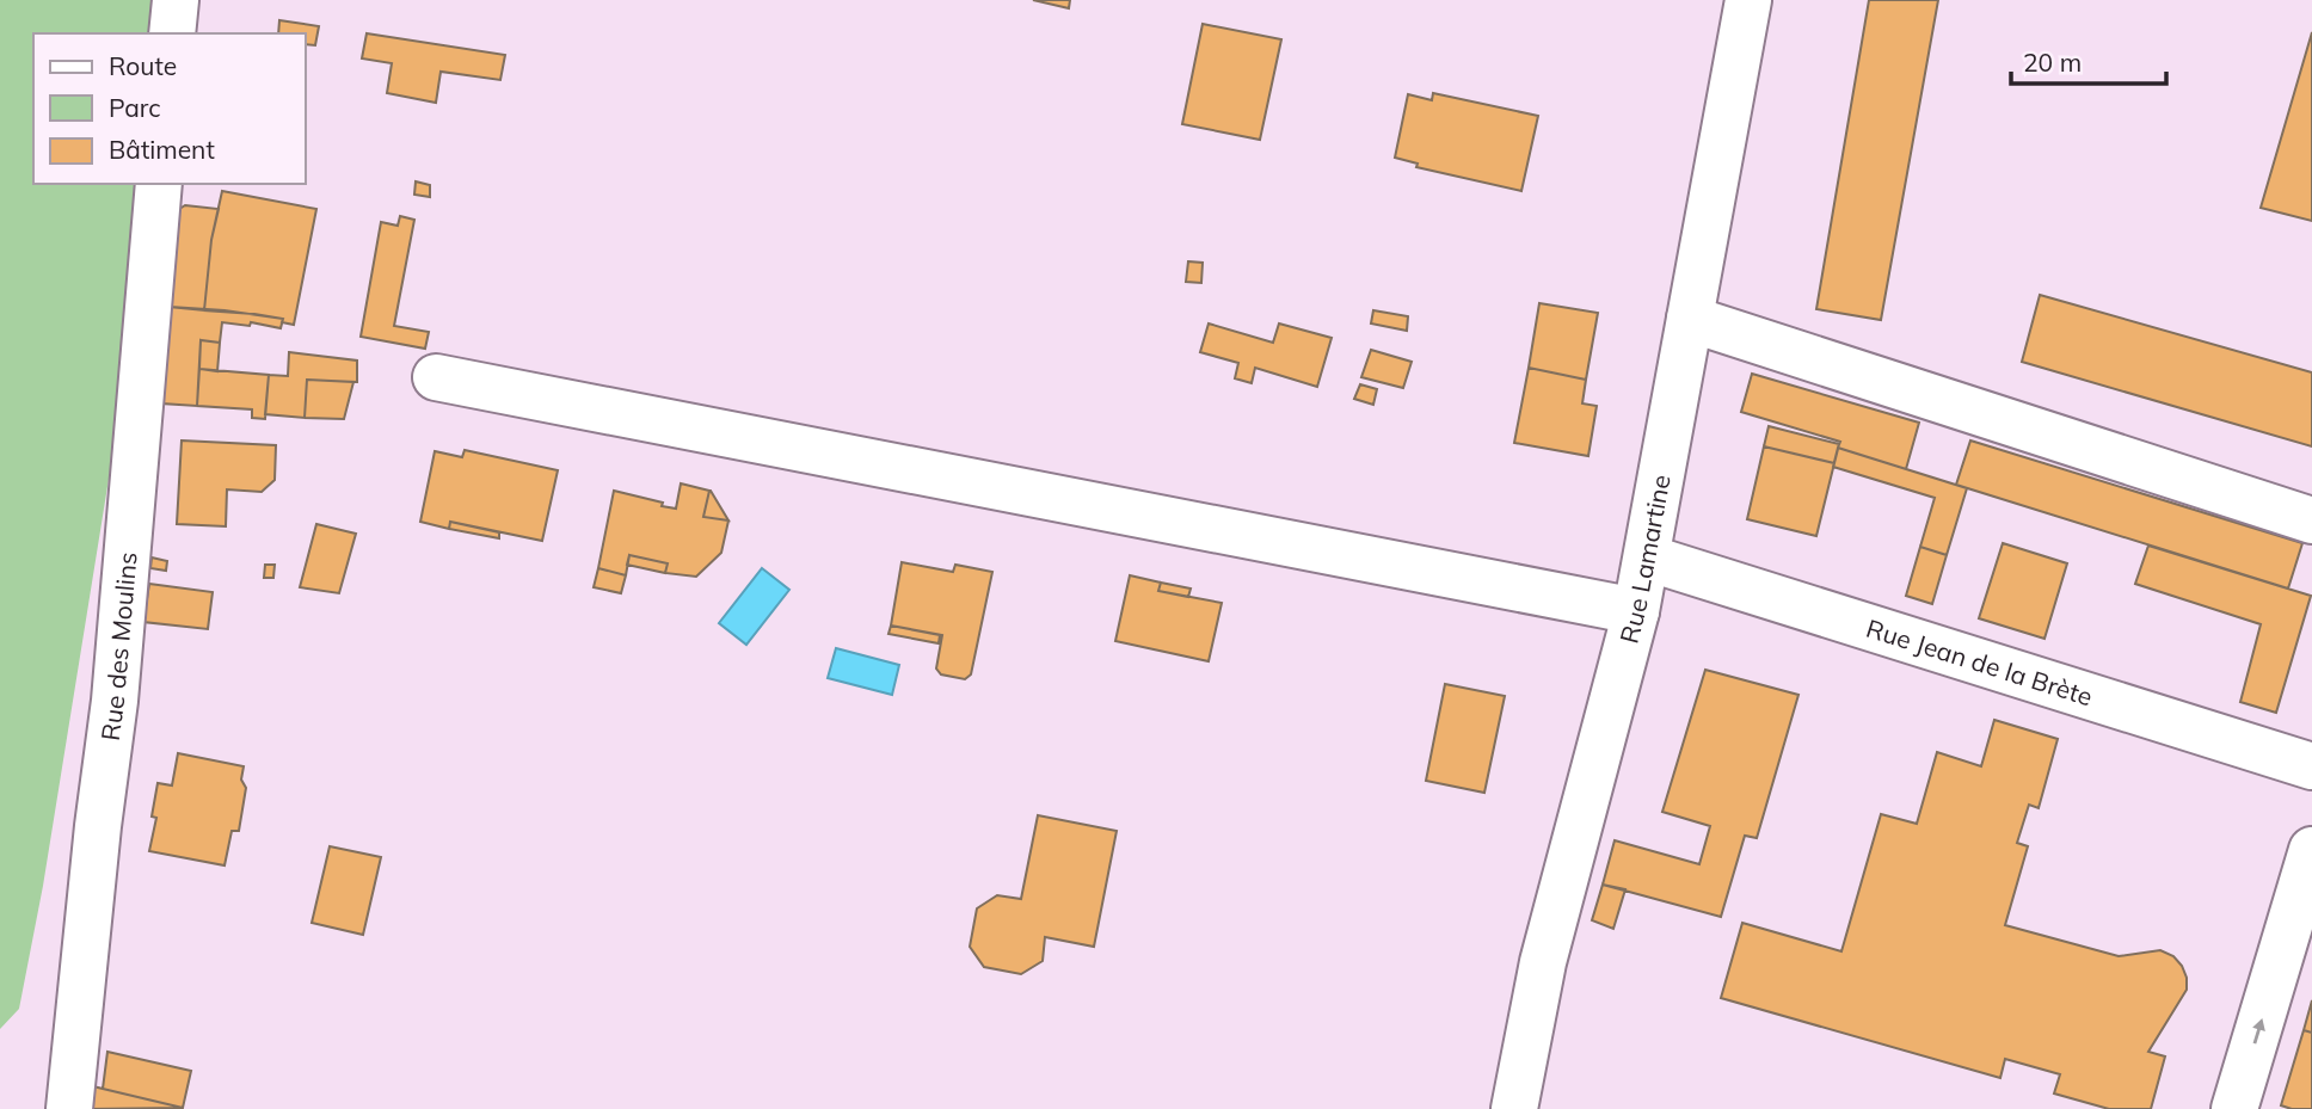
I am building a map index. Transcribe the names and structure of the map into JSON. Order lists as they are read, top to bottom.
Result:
{
  "streets": {
    "street": ["Rue Lamartine", "Rue des Moulins", "Rue Jean de la Brète"]
  },
  "crossings": [
    ["Rue Lamartine", "Rue Jean de la Brète"]
  ],
  "legend": ["Route", "Parc", "Bâtiment"],
  "scale_bar": "20 m"
}
